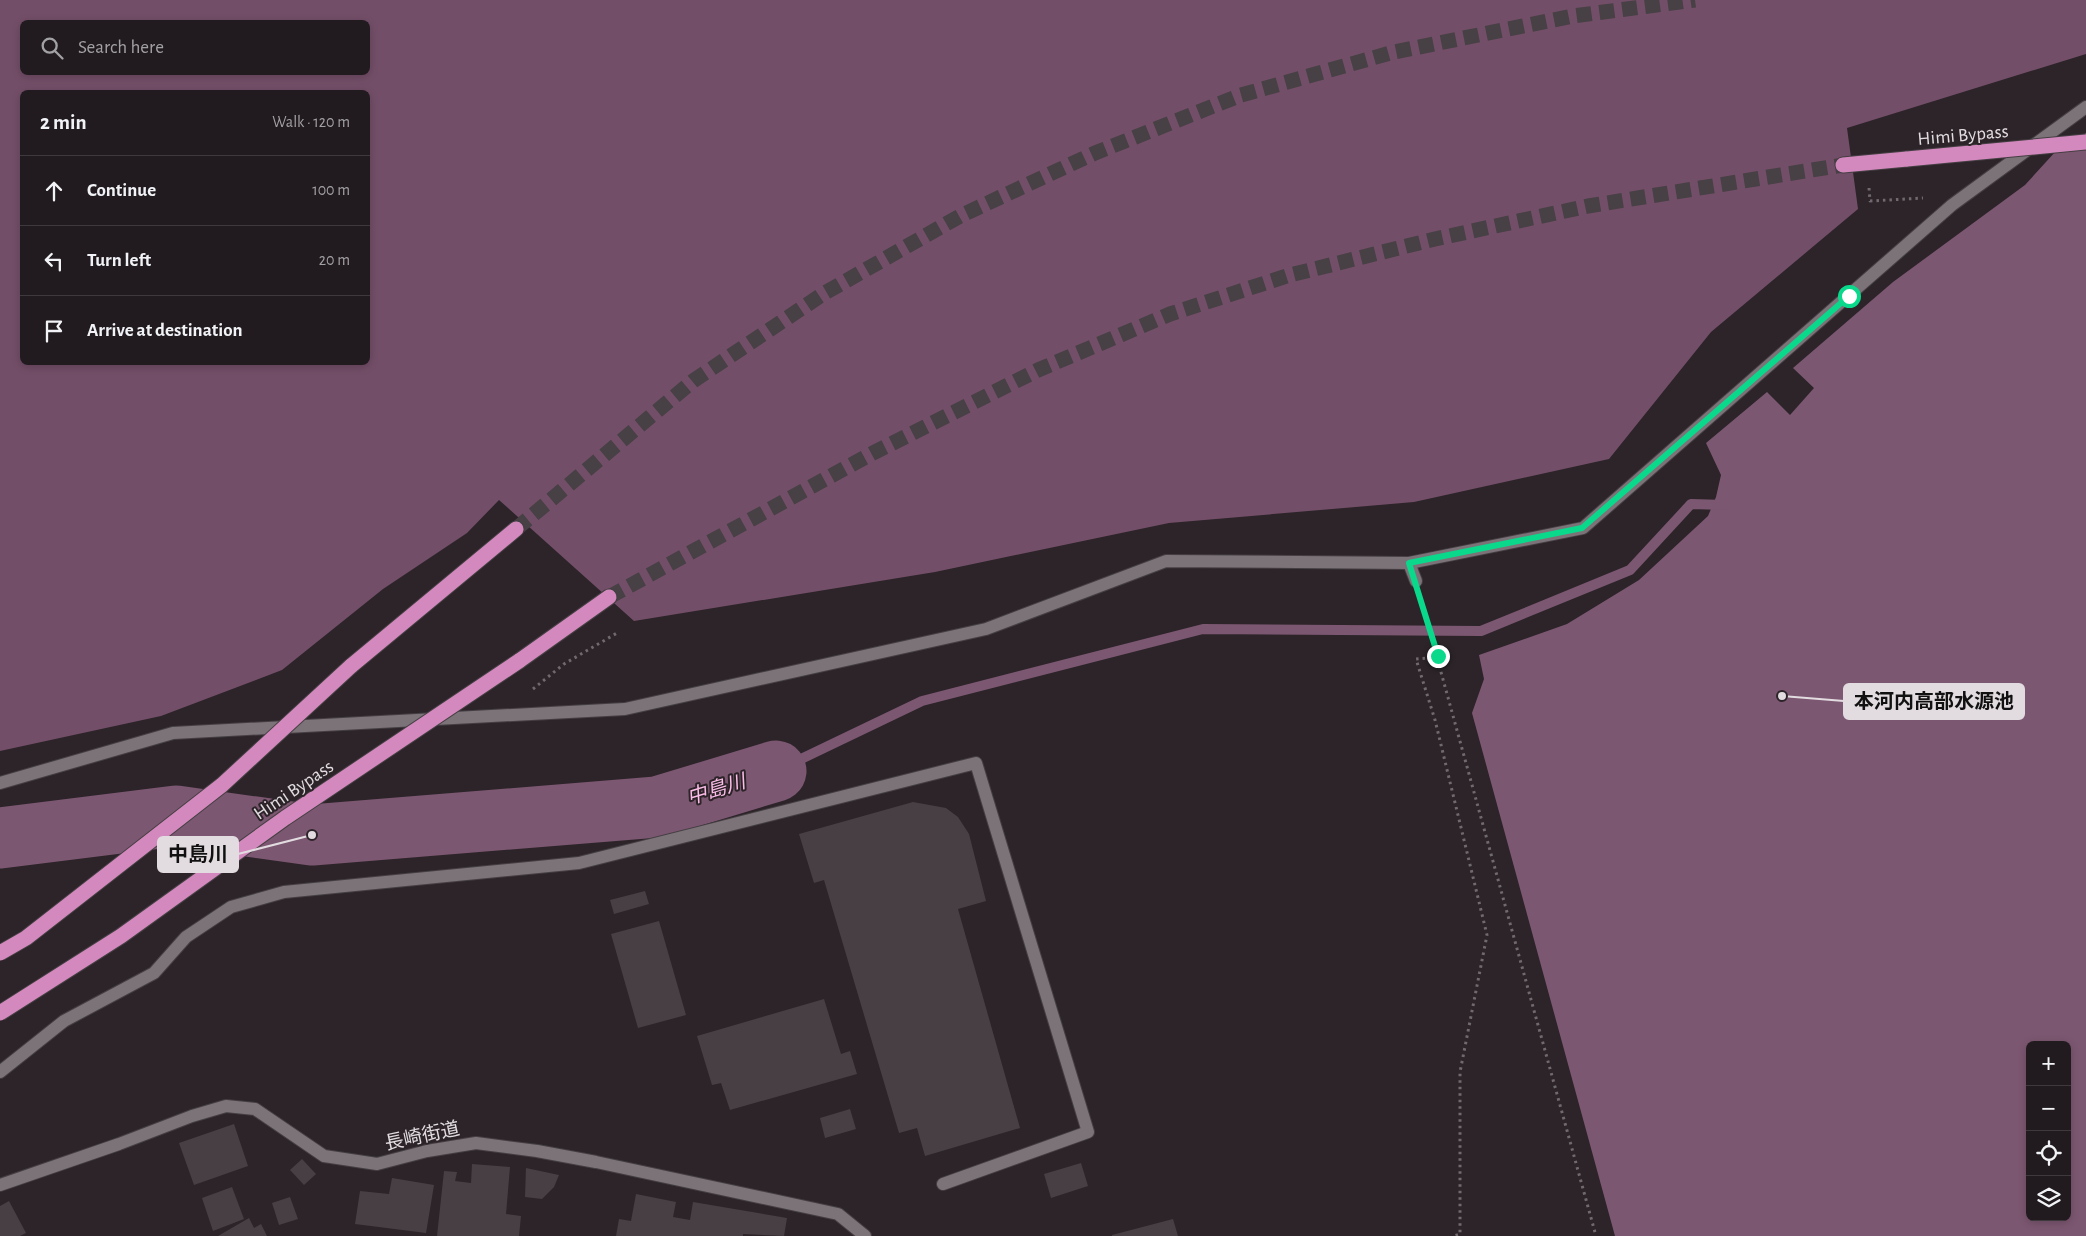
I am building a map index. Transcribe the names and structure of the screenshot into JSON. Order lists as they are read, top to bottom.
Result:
{
  "streets": {
    "highway": ["Himi Bypass"],
    "street": ["長崎街道"]
  },
  "water": ["中島川"],
  "places": ["本河内高部水源池", "中島川"],
  "page": {
    "search": "Search here",
    "heading": ["2 min", "Walk · 120 m"],
    "list": [
      ["Continue", "100 m"],
      ["Turn left", "20 m"],
      "Arrive at destination"
    ],
    "map_buttons": ["+", "−"]
  }
}
